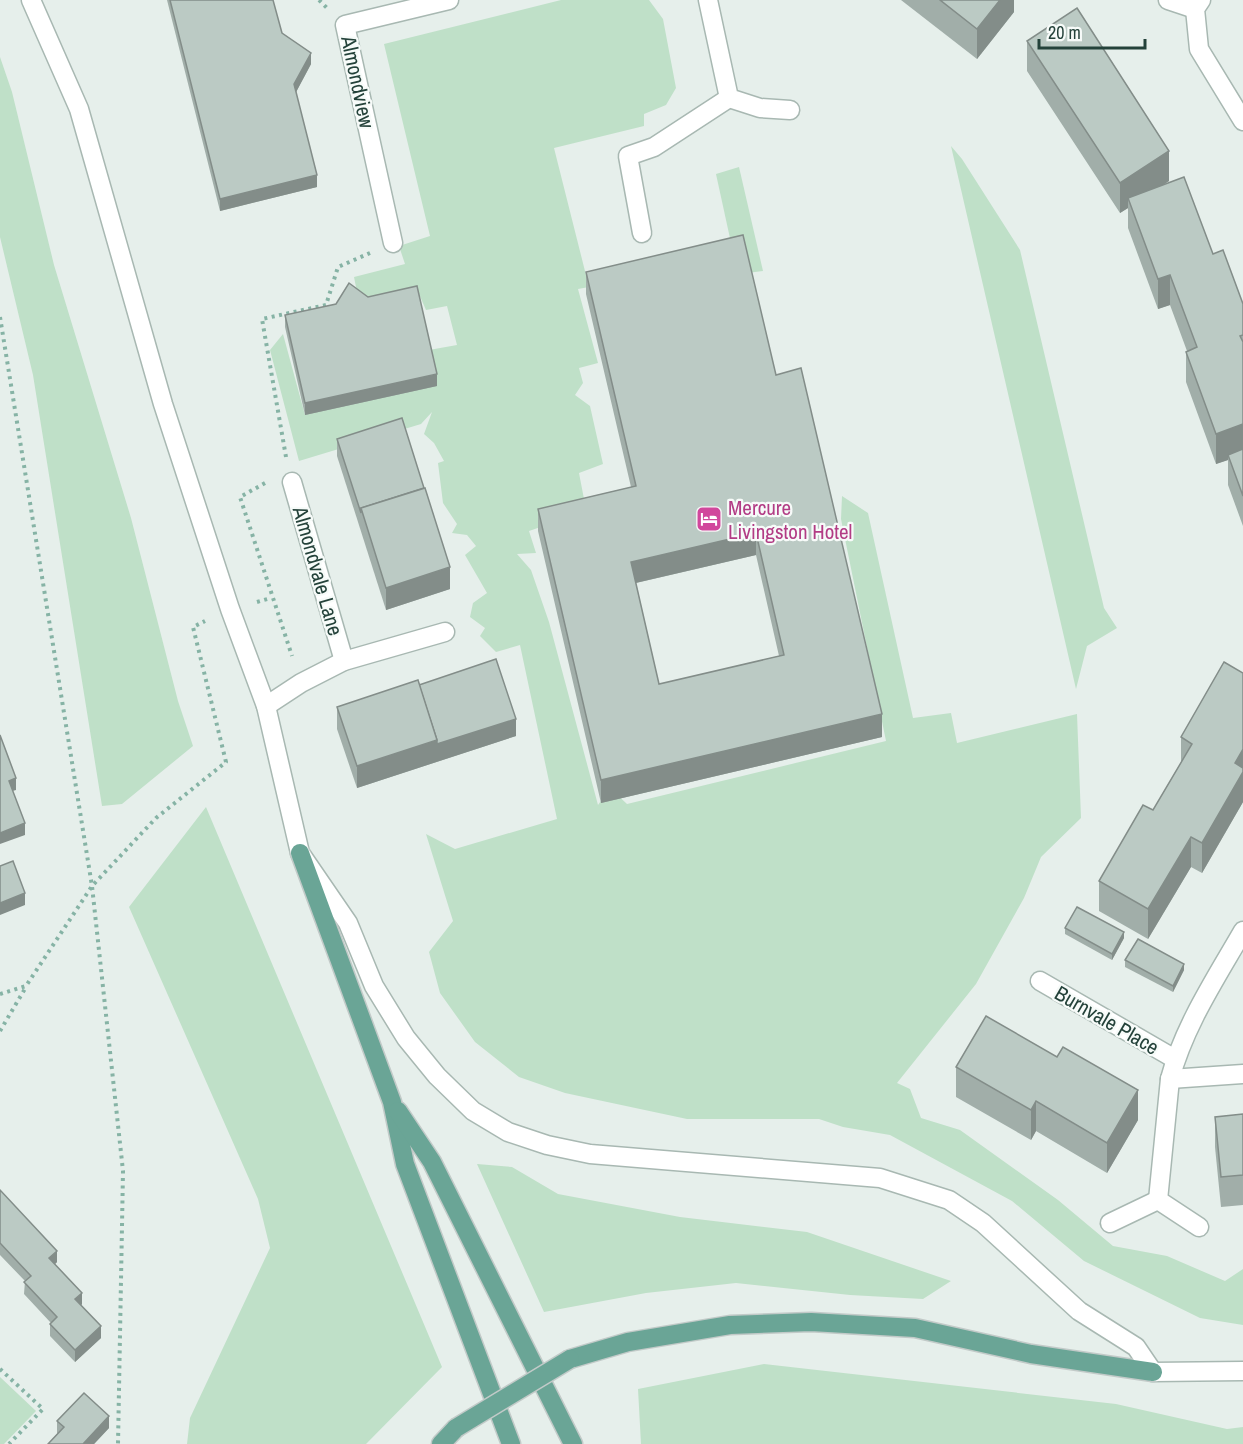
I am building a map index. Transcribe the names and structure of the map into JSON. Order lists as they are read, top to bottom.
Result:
{
  "streets": {
    "street": ["Almondview", "Almondvale Lane", "Burnvale Place"]
  },
  "places": {
    "hotel": ["Mercure Livingston Hotel"]
  },
  "scale_bar": "20 m"
}
